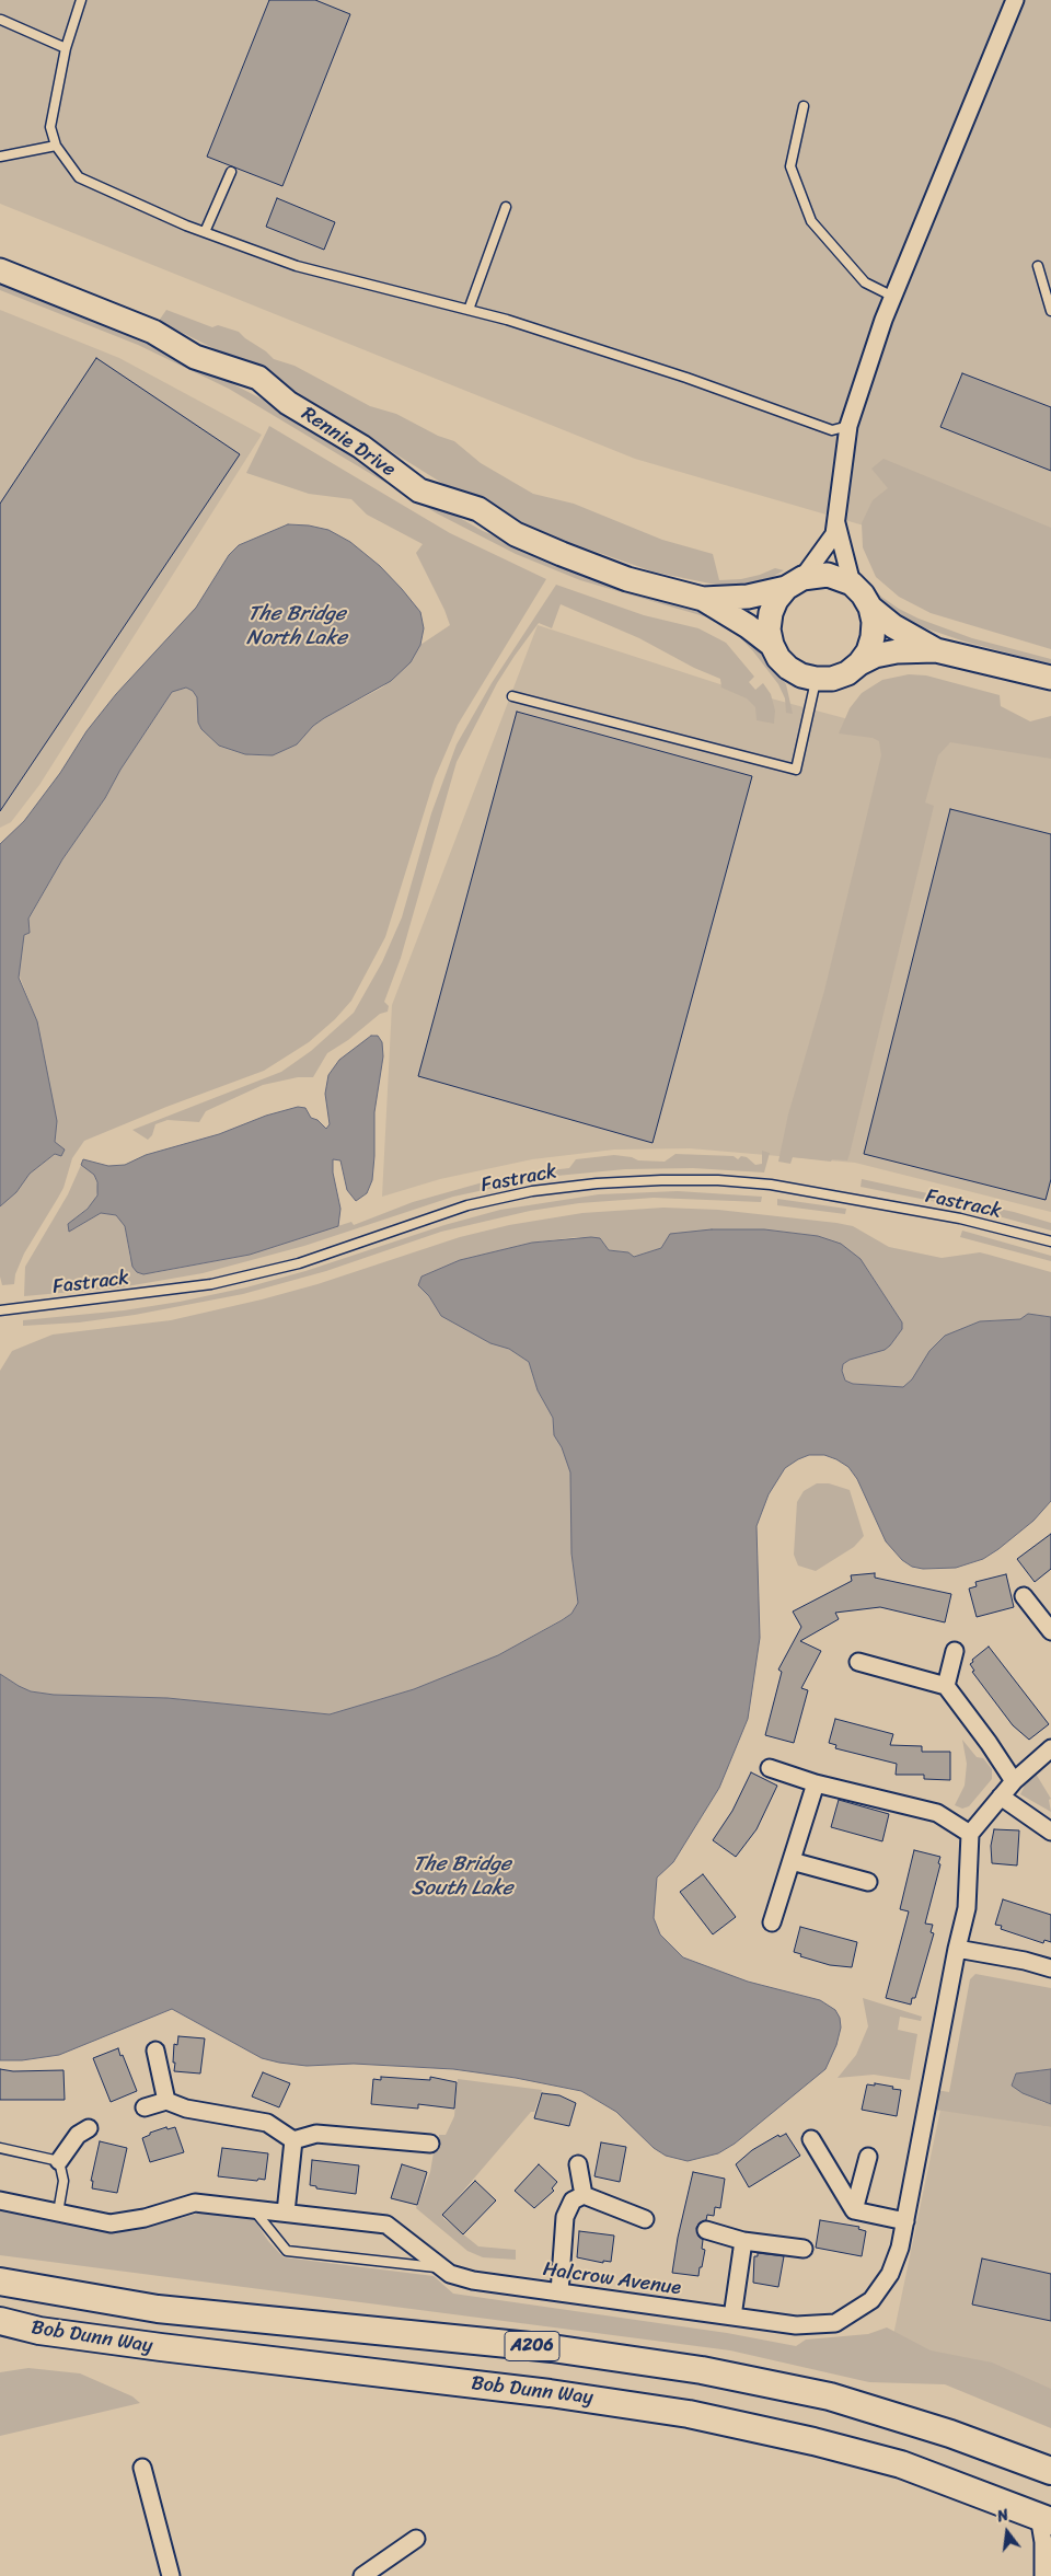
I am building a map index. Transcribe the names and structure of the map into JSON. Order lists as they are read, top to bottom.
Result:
{
  "streets": {
    "main road": ["Bob Dunn Way", "A206"],
    "street": ["Rennie Drive", "Halcrow Avenue"],
    "lane": ["Fastrack"]
  },
  "water": ["The Bridge North Lake", "The Bridge South Lake"],
  "north": "top"
}
